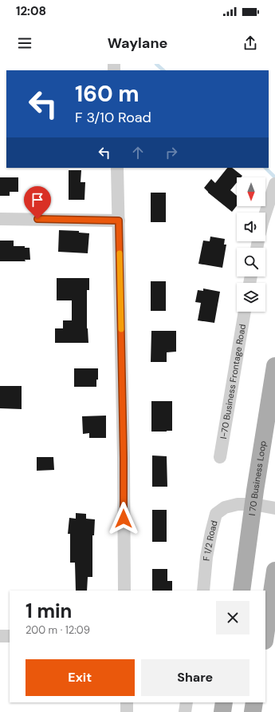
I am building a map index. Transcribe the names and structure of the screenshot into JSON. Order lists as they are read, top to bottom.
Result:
{
  "streets": {
    "main road": ["I 70 Business Loop"],
    "street": ["I-70 Business Frontage Road", "F 1/2 Road"]
  },
  "crossings": [
    ["I 70 Business Loop", "F 1/2 Road"]
  ],
  "north": "bottom",
  "page": {
    "status": "12:08",
    "header": "Waylane",
    "turn": ["160 m", "F 3/10 Road"],
    "heading": ["1 min", "200 m · 12:09"],
    "buttons": ["Exit", "Share"]
  }
}
